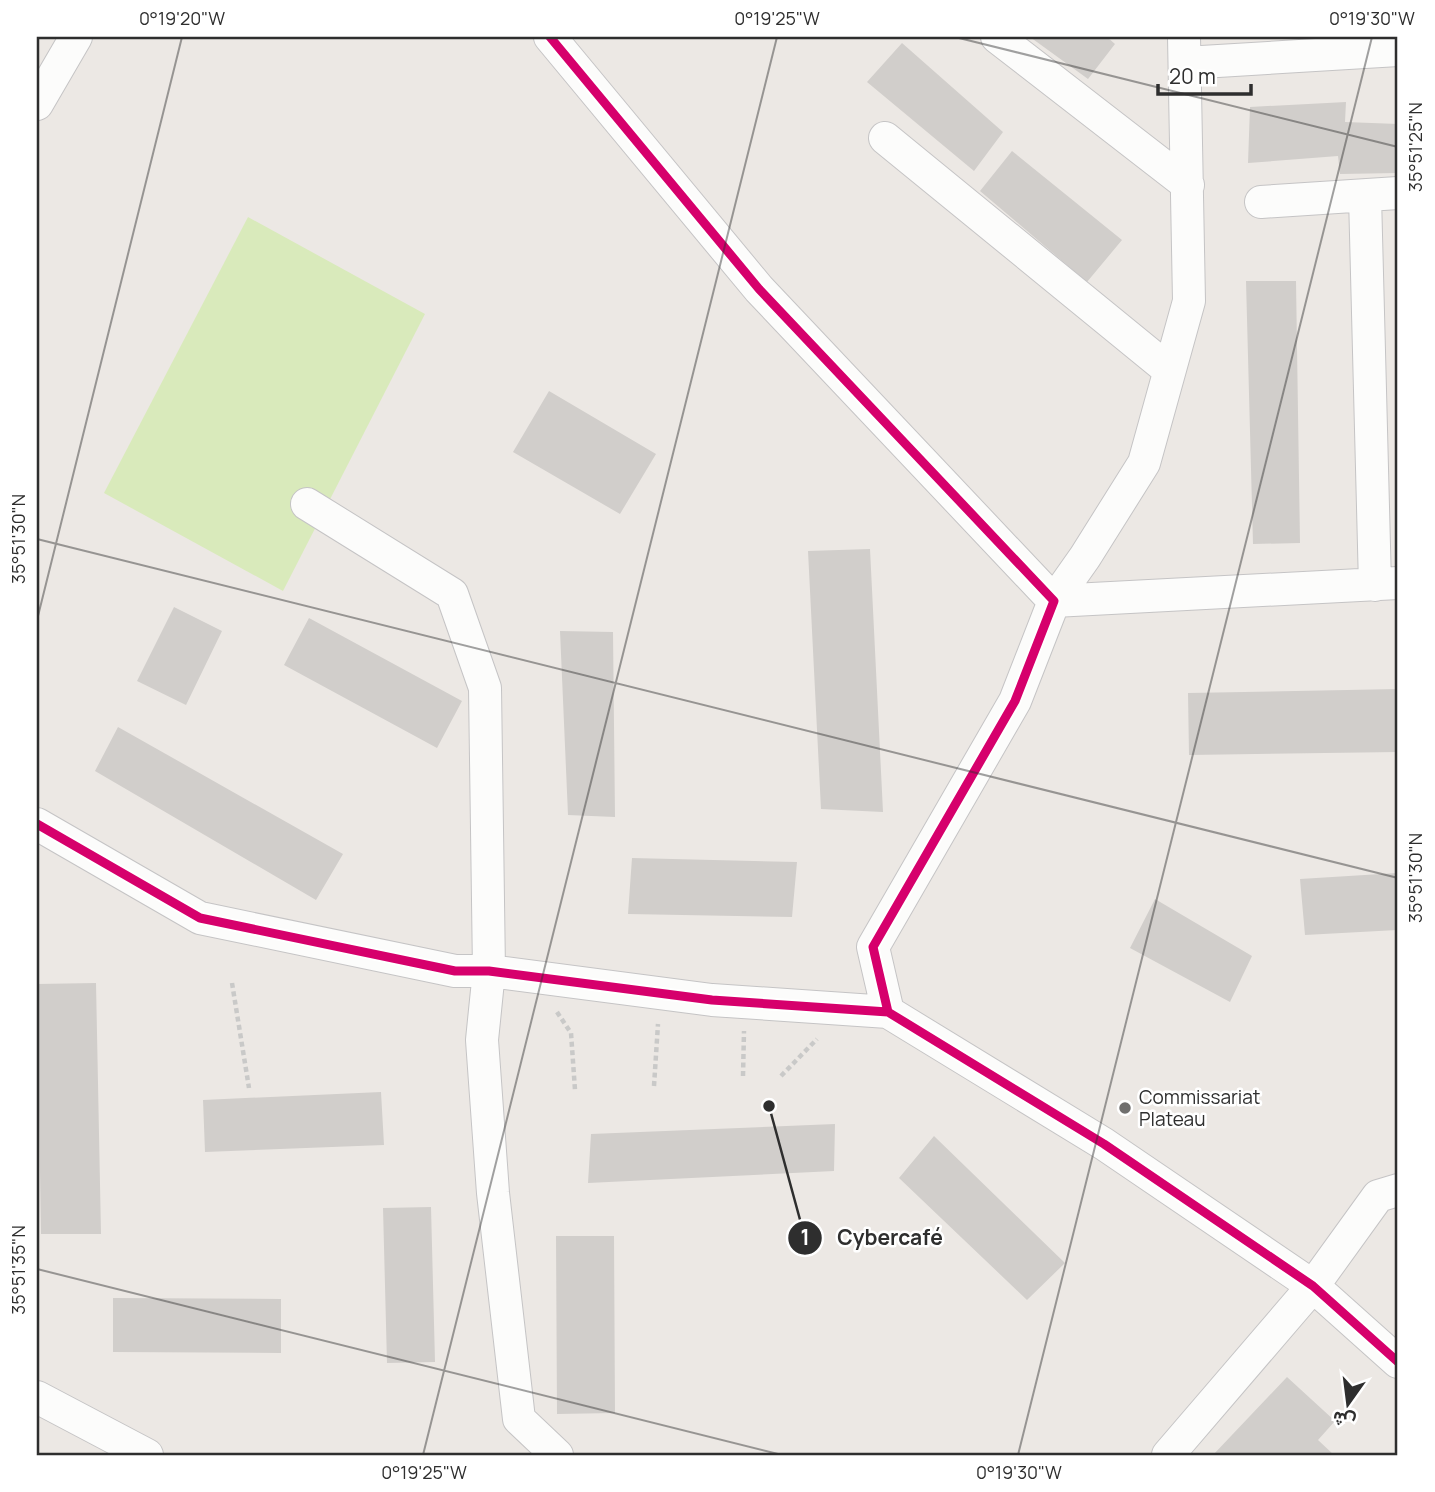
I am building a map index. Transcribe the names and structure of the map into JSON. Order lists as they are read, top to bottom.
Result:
{
  "places": ["Cybercafé", "Commissariat Plateau"],
  "scale_bar": "20 m",
  "north": "bottom",
  "coordinates": [
    "0°19'20\"W",
    "0°19'25\"W",
    "0°19'30\"W",
    "35°51'25\"N",
    "35°51'30\"N",
    "35°51'35\"N"
  ]
}
